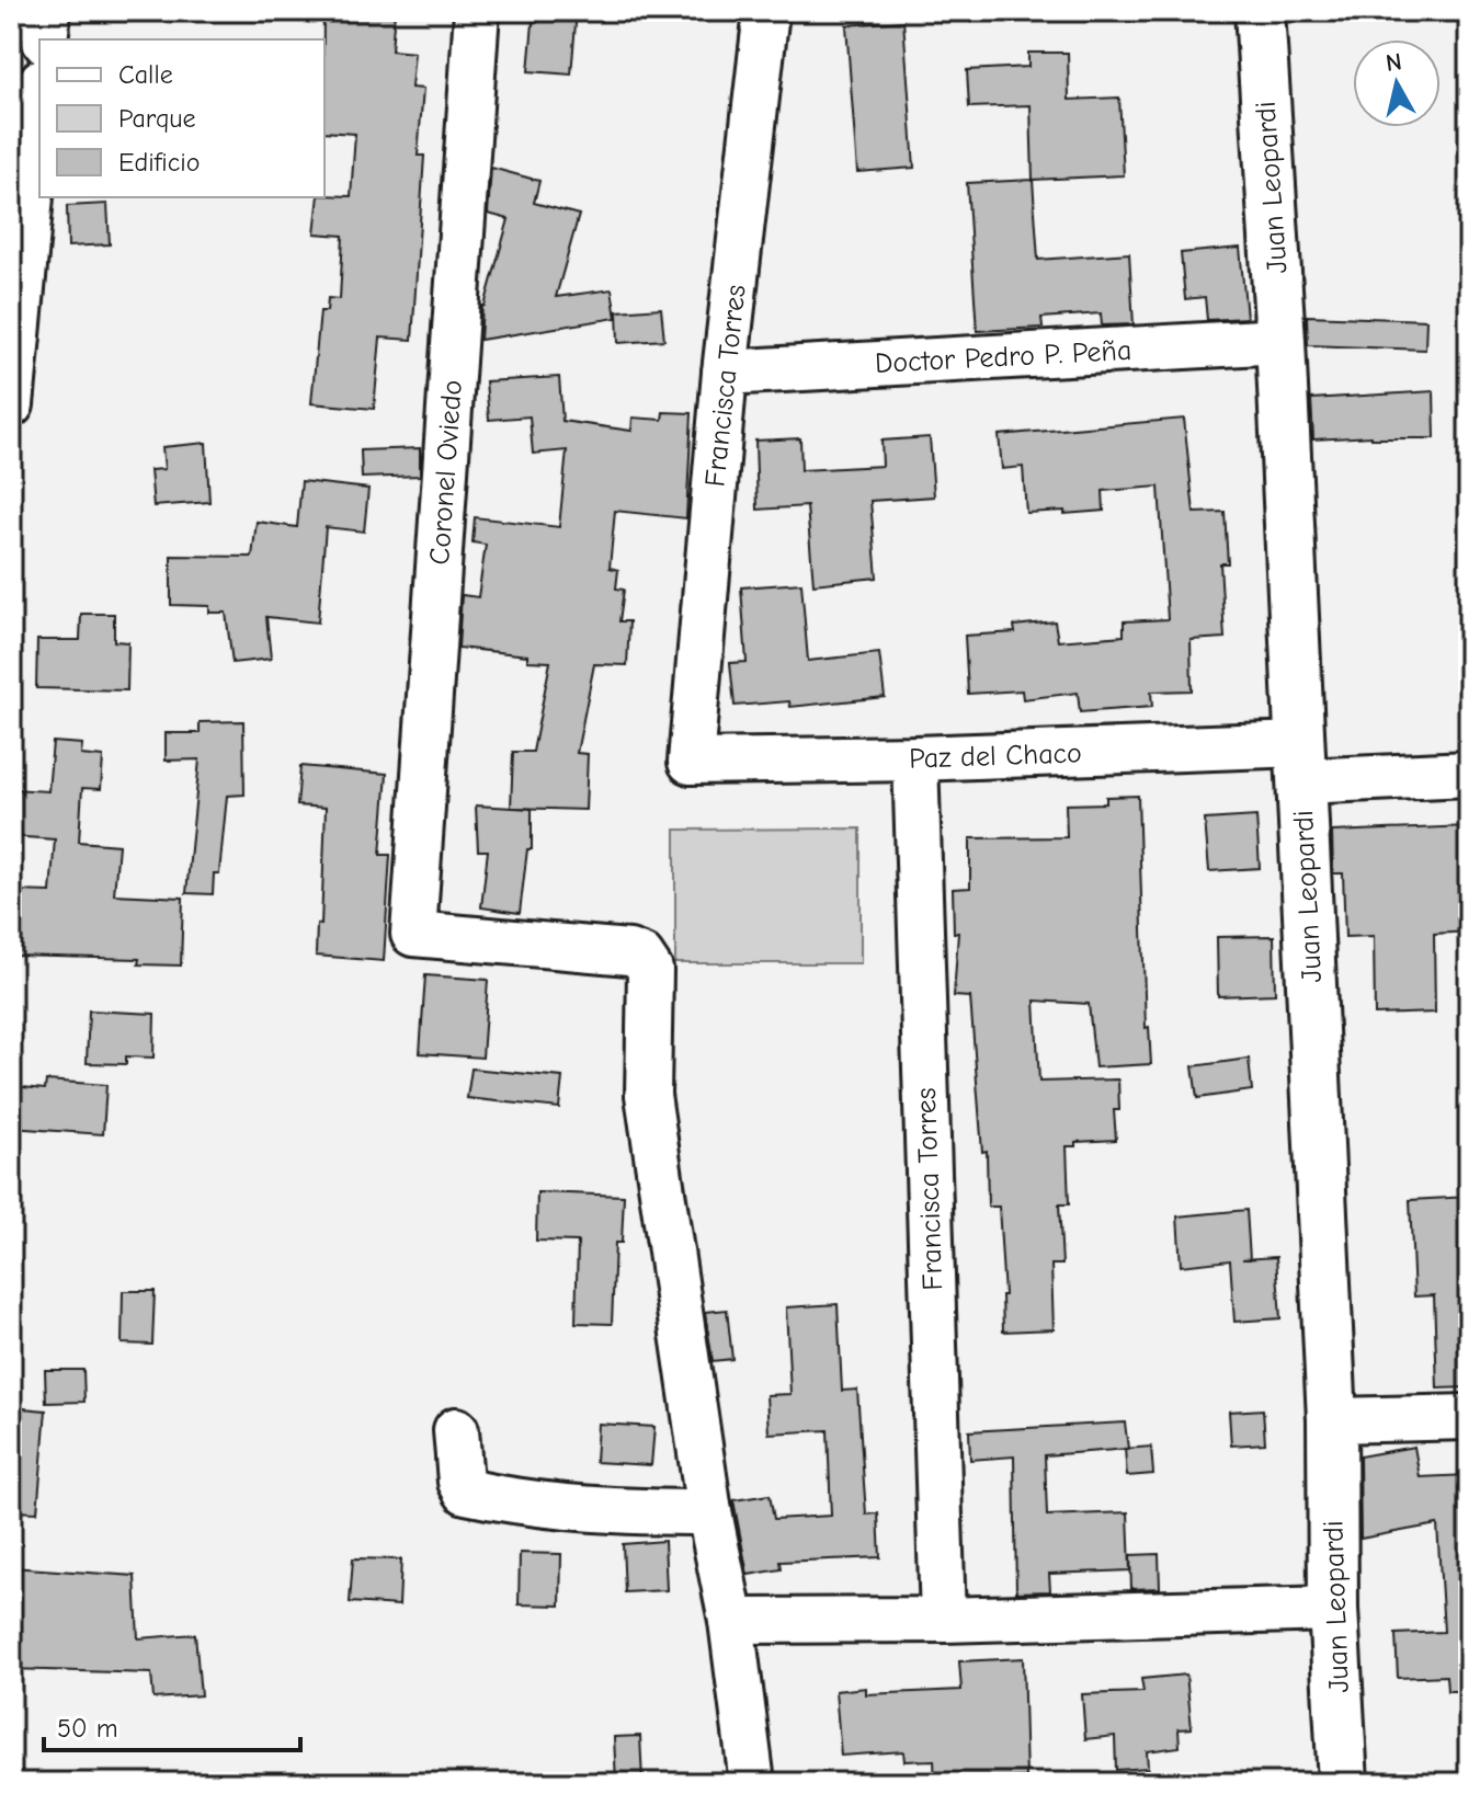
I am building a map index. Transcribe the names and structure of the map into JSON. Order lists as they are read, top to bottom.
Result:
{
  "streets": {
    "main road": ["Juan Leopardi"],
    "street": [
      "Doctor Pedro P. Peña",
      "Francisca Torres",
      "Coronel Oviedo",
      "Paz del Chaco"
    ]
  },
  "crossings": [
    ["Juan Leopardi", "Doctor Pedro P. Peña"],
    ["Juan Leopardi", "Paz del Chaco"],
    ["Doctor Pedro P. Peña", "Francisca Torres"],
    ["Francisca Torres", "Paz del Chaco"]
  ],
  "legend": ["Calle", "Parque", "Edificio"],
  "scale_bar": "50 m",
  "north": "top"
}
